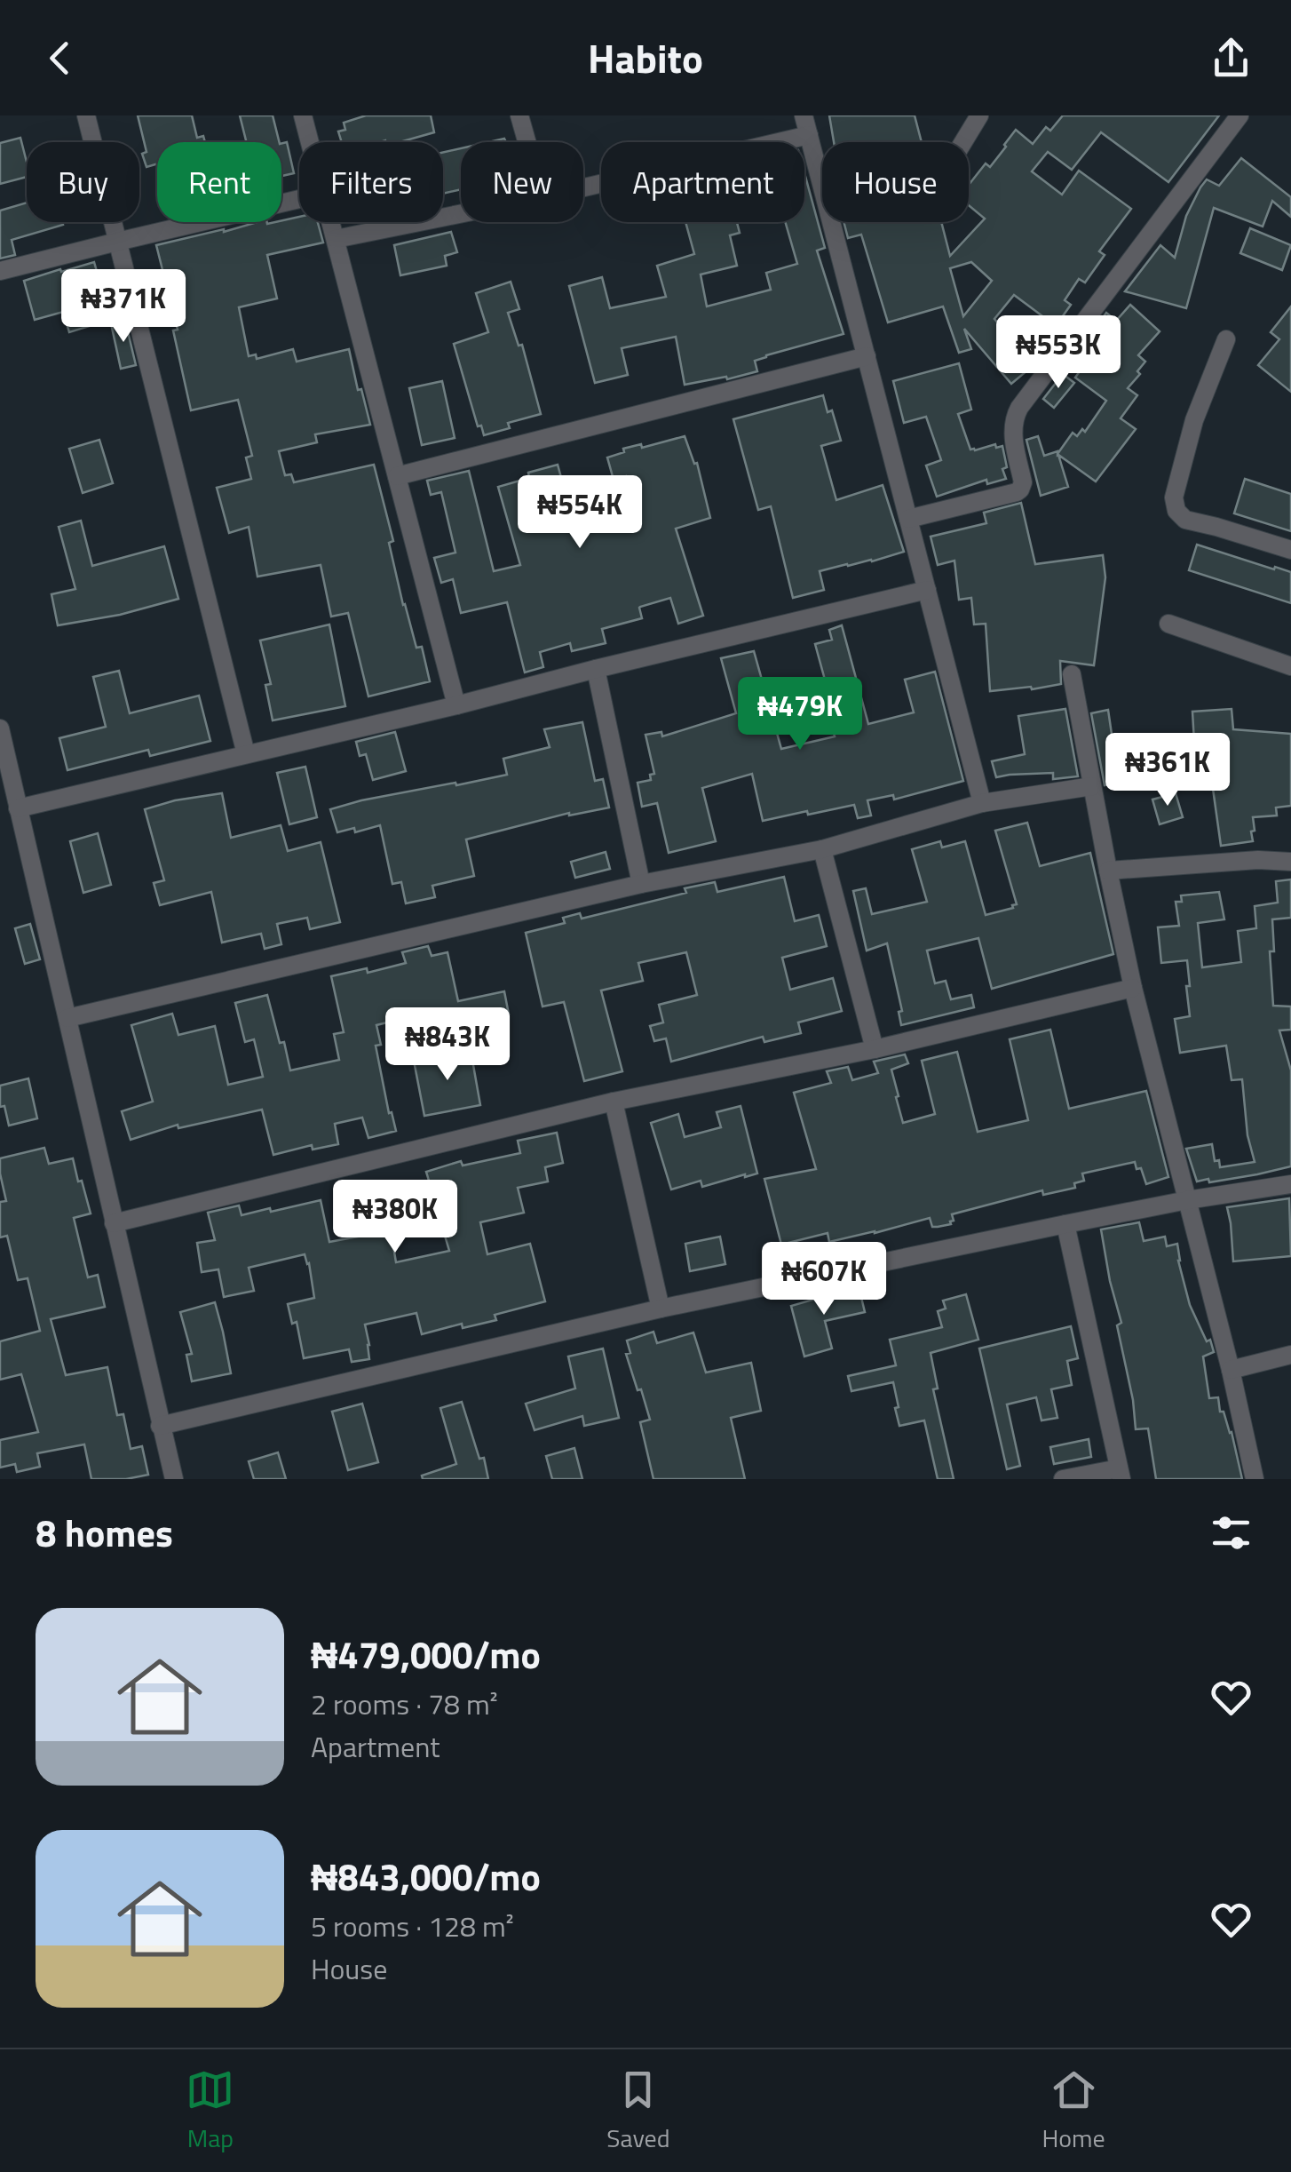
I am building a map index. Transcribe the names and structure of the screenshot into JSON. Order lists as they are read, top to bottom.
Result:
{
  "page": {
    "header": "Habito",
    "chip": [
      "Buy",
      "Rent",
      "Filters",
      "New",
      "Apartment",
      "House"
    ],
    "price": [
      "₦371K",
      "₦553K",
      "₦554K",
      "₦479K",
      "₦361K",
      "₦843K",
      "₦380K",
      "₦607K"
    ],
    "heading": "8 homes",
    "list": [
      {
        "name": "₦479,000/mo",
        "note": "2 rooms · 78 m² · Apartment"
      },
      {
        "name": "₦843,000/mo",
        "note": "5 rooms · 128 m² · House"
      }
    ],
    "tabs": ["Map", "Saved", "Home"]
  }
}
